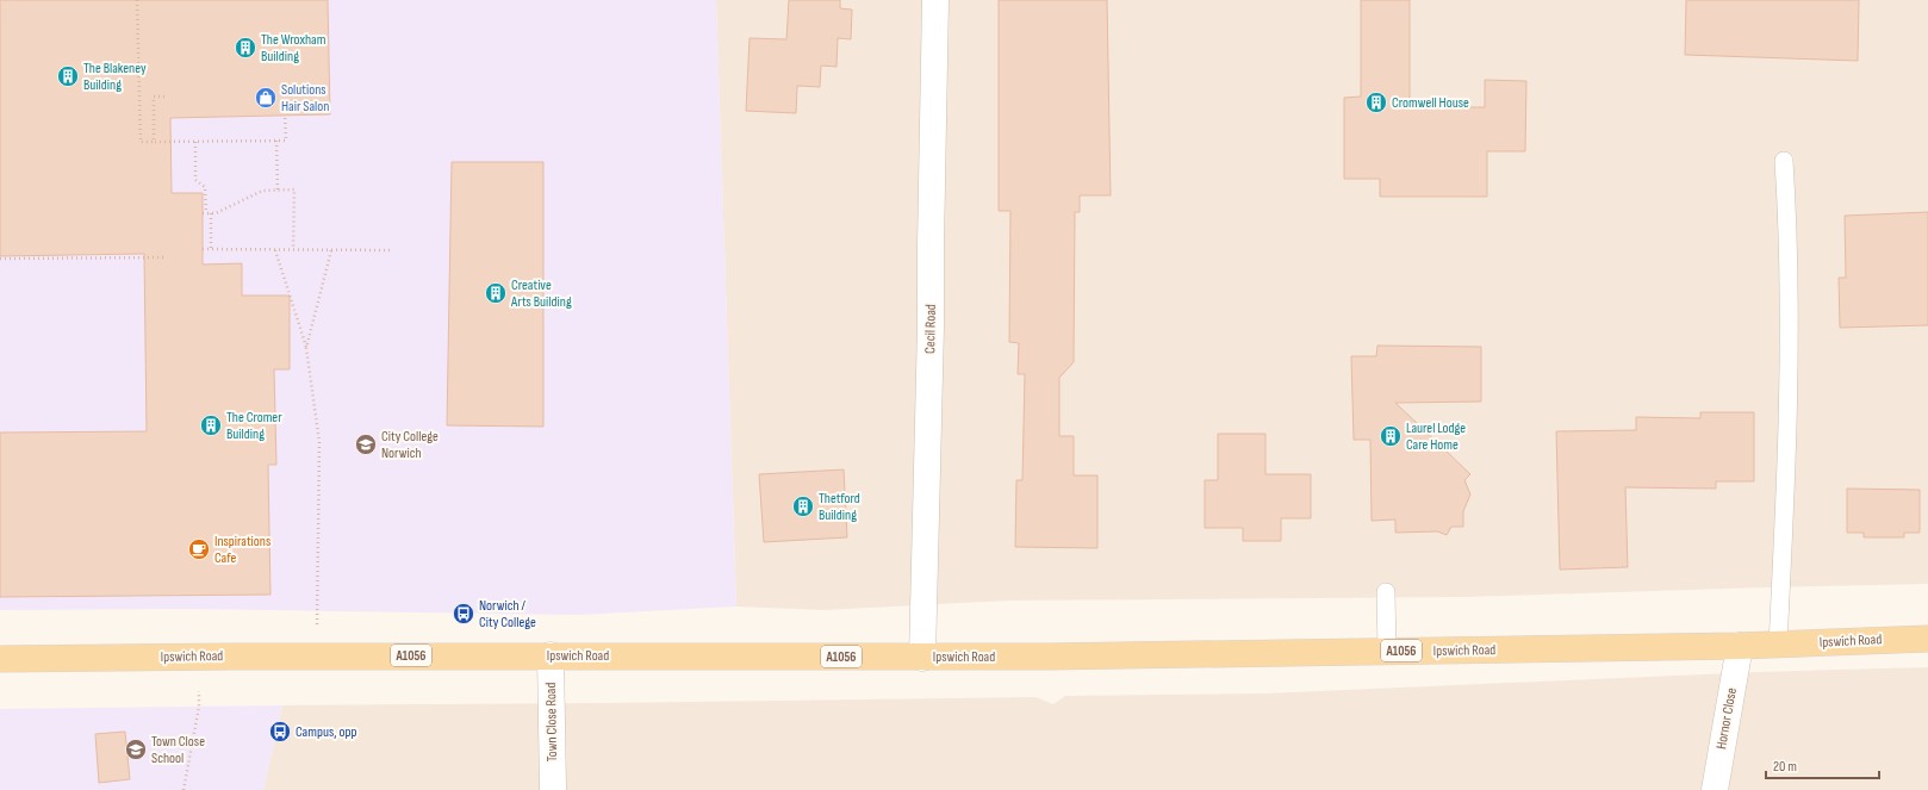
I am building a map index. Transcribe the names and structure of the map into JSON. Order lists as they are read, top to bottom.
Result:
{
  "streets": {
    "main road": ["Ipswich Road", "A1056"],
    "street": ["Cecil Road", "Hornor Close", "Town Close Road"]
  },
  "crossings": [
    ["Cecil Road", "Ipswich Road"],
    ["Ipswich Road", "Hornor Close"],
    ["Ipswich Road", "Town Close Road"]
  ],
  "places": {
    "building": [
      "The Wroxham Building",
      "The Blakeney Building",
      "Cromwell House",
      "Creative Arts Building",
      "The Cromer Building",
      "Laurel Lodge Care Home",
      "Thetford Building"
    ],
    "shop": ["Solutions Hair Salon"],
    "school or university": ["City College Norwich", "Town Close School"],
    "cafe": ["Inspirations Cafe"],
    "bus stop": ["Norwich / City College", "Campus, opp"]
  },
  "scale_bar": "20 m"
}
